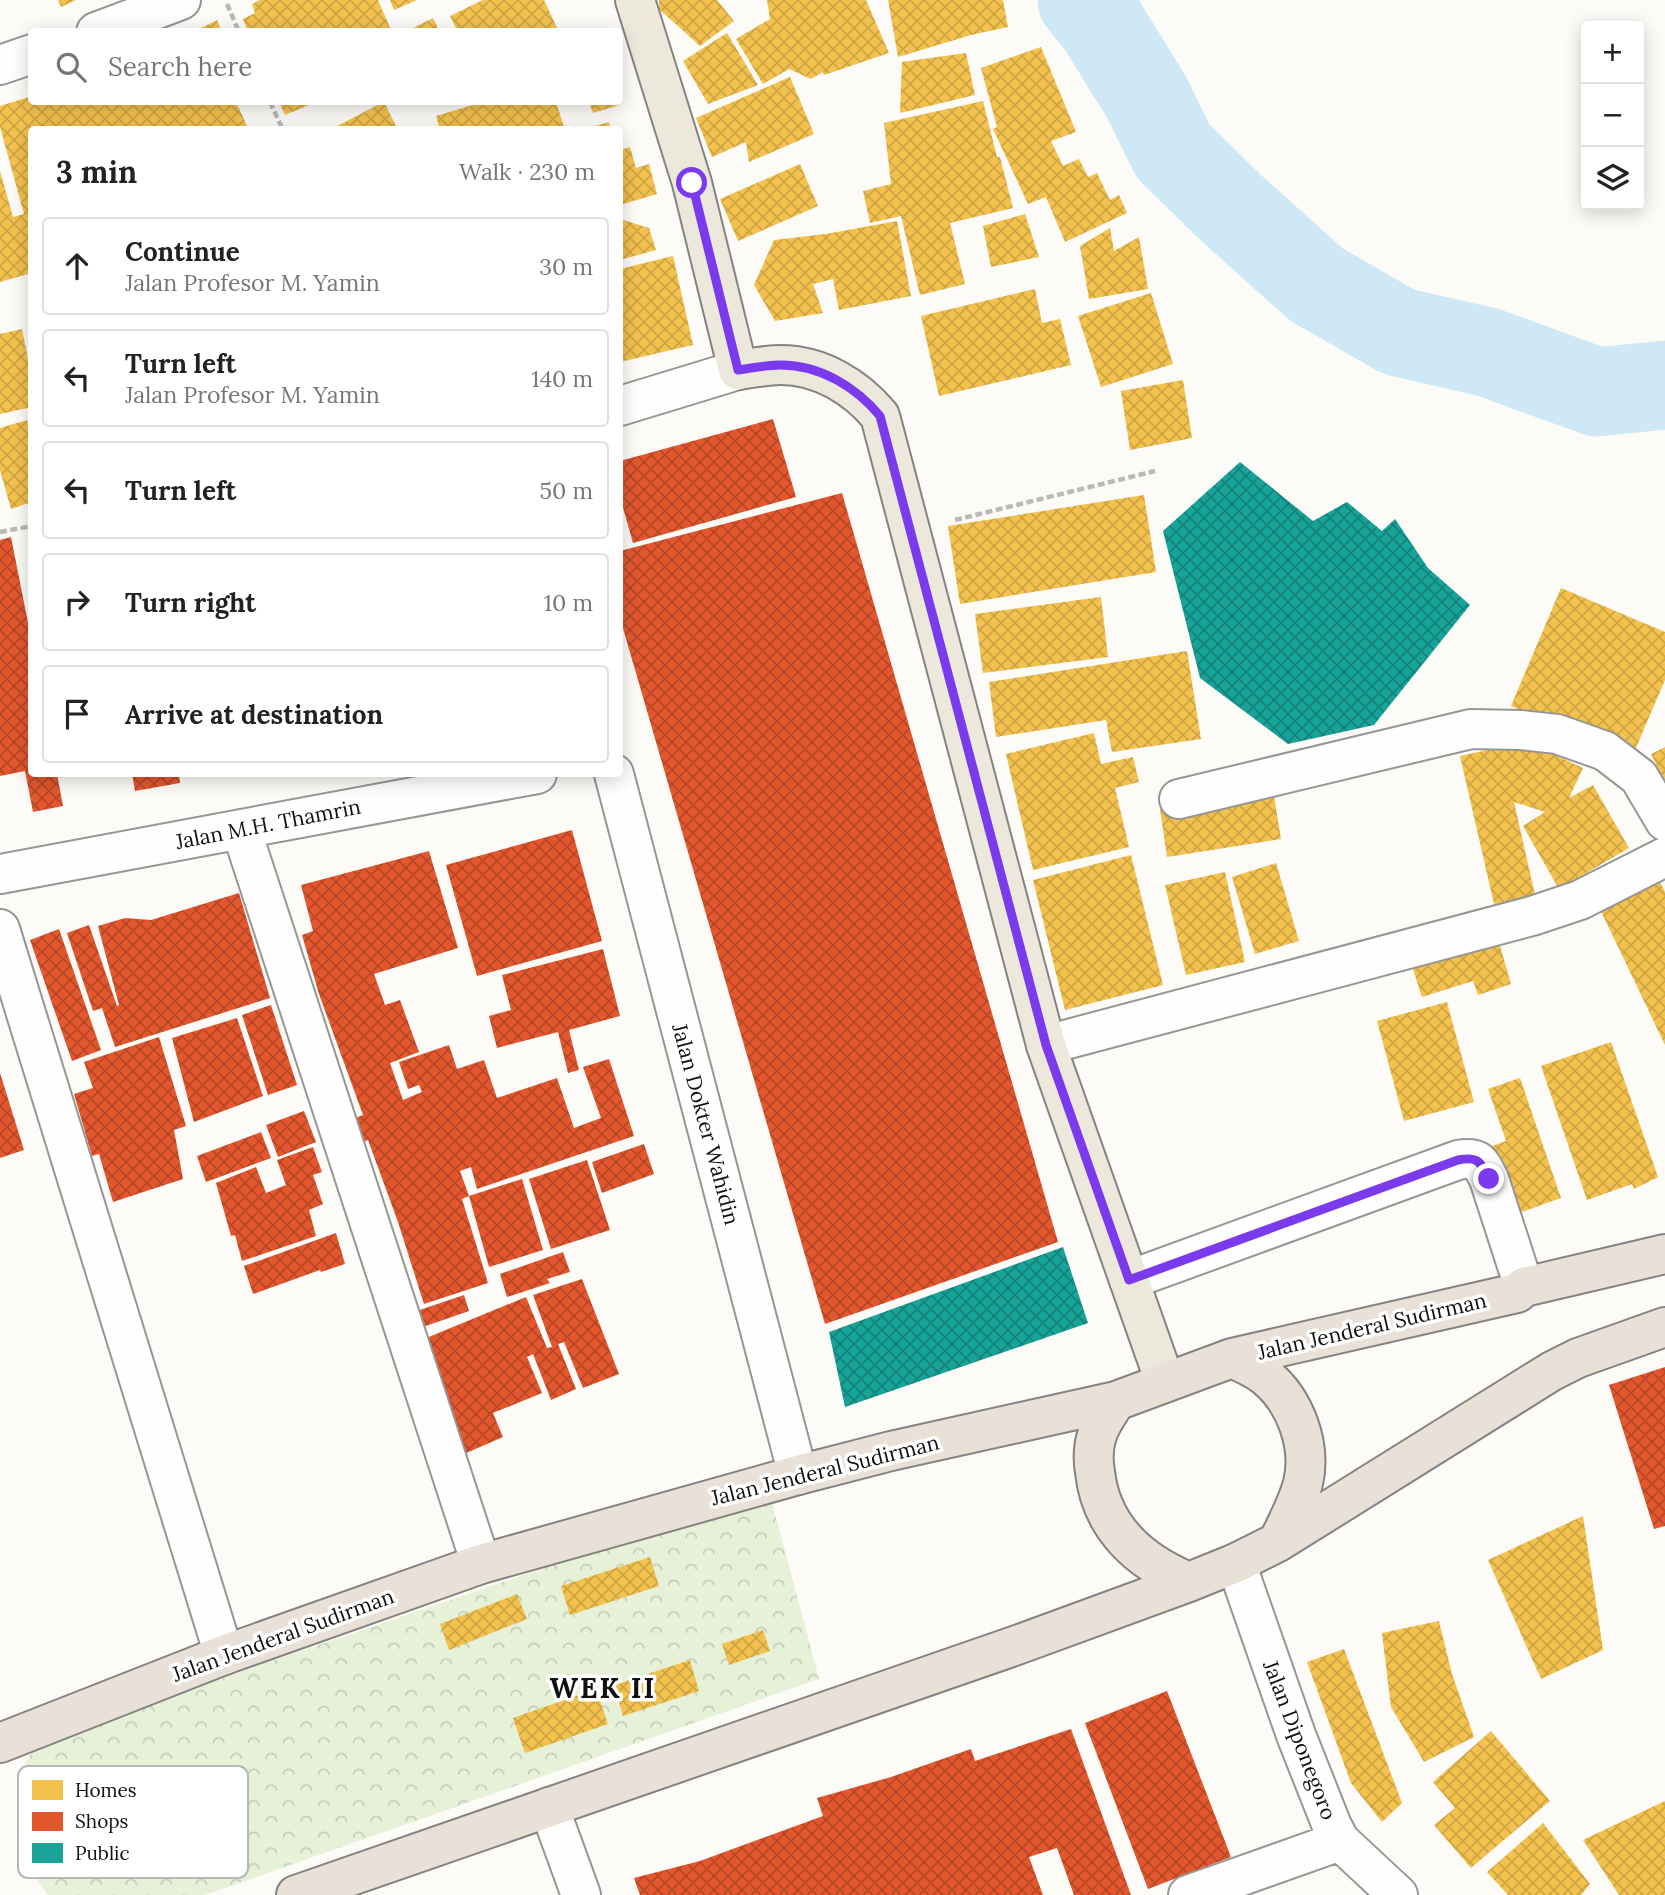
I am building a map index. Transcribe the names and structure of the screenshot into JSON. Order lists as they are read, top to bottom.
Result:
{
  "streets": {
    "highway": ["Jalan Jenderal Sudirman"],
    "street": ["Jalan M.H. Thamrin", "Jalan Dokter Wahidin", "Jalan Diponegoro"]
  },
  "crossings": [
    ["Jalan Dokter Wahidin", "Jalan Jenderal Sudirman"],
    ["Jalan Jenderal Sudirman", "Jalan Diponegoro"]
  ],
  "districts": ["WEK II"],
  "legend": ["Homes", "Shops", "Public"],
  "page": {
    "map_buttons": ["+", "−"],
    "search": "Search here",
    "heading": ["3 min", "Walk · 230 m"],
    "list": [
      ["Continue", "Jalan Profesor M. Yamin", "30 m"],
      ["Turn left", "Jalan Profesor M. Yamin", "140 m"],
      ["Turn left", "50 m"],
      ["Turn right", "10 m"],
      "Arrive at destination"
    ]
  }
}
